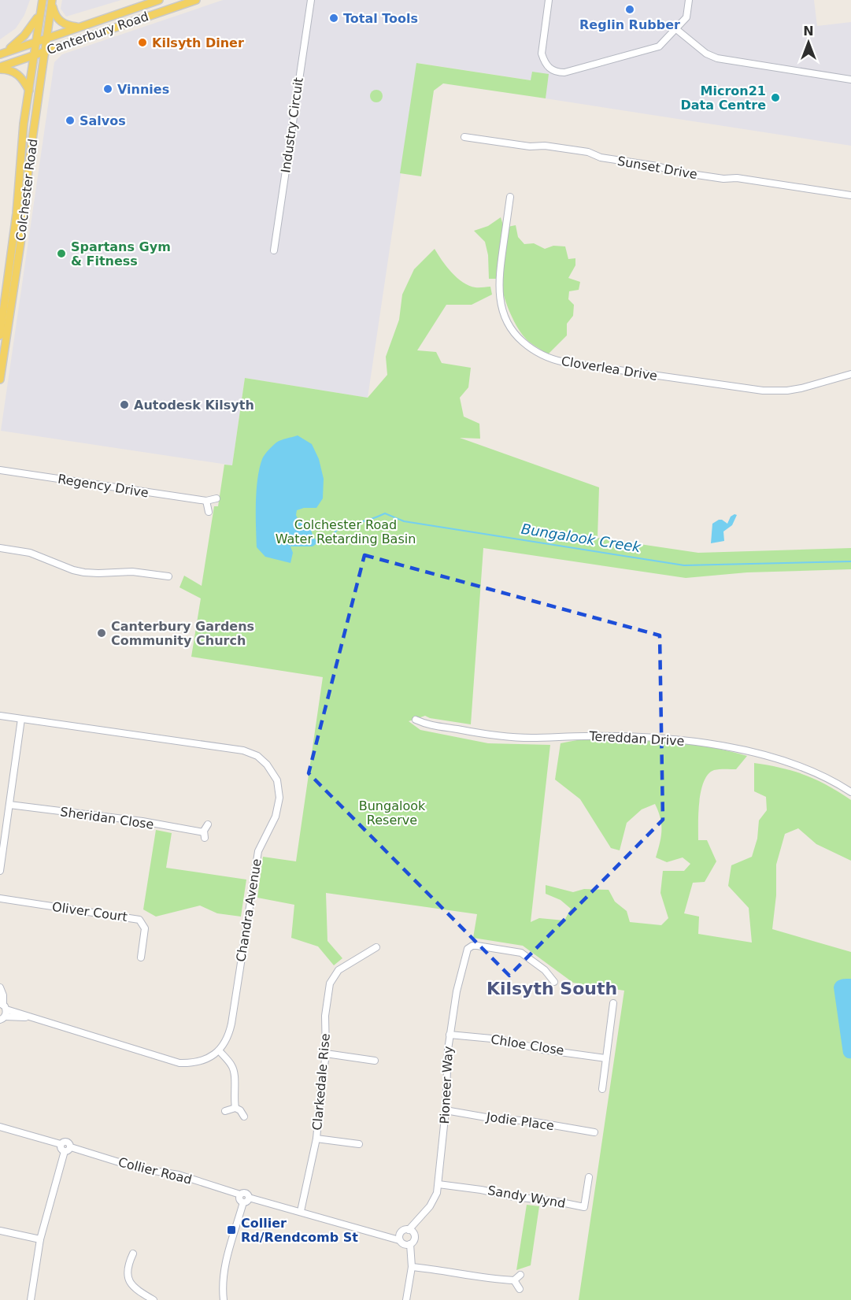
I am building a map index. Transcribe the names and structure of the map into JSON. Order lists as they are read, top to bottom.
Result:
{
  "streets": {
    "main road": ["Canterbury Road", "Colchester Road"],
    "street": [
      "Industry Circuit",
      "Sunset Drive",
      "Cloverlea Drive",
      "Regency Drive",
      "Tereddan Drive",
      "Sheridan Close",
      "Chandra Avenue",
      "Oliver Court",
      "Chloe Close",
      "Clarkedale Rise",
      "Pioneer Way",
      "Jodie Place",
      "Collier Road",
      "Sandy Wynd"
    ]
  },
  "crossings": [
    ["Canterbury Road", "Colchester Road"],
    ["Chloe Close", "Pioneer Way"],
    ["Pioneer Way", "Jodie Place"],
    ["Pioneer Way", "Sandy Wynd"]
  ],
  "districts": ["Kilsyth South"],
  "water": ["Bungalook Creek"],
  "parks": ["Colchester Road Water Retarding Basin", "Bungalook Reserve"],
  "places": {
    "other": [
      "Reglin Rubber",
      "Total Tools",
      "Kilsyth Diner",
      "Vinnies",
      "Micron21 Data Centre",
      "Salvos",
      "Spartans Gym & Fitness",
      "Autodesk Kilsyth",
      "Canterbury Gardens Community Church"
    ],
    "transit": ["Collier Rd/Rendcomb St"]
  },
  "north": "top"
}
